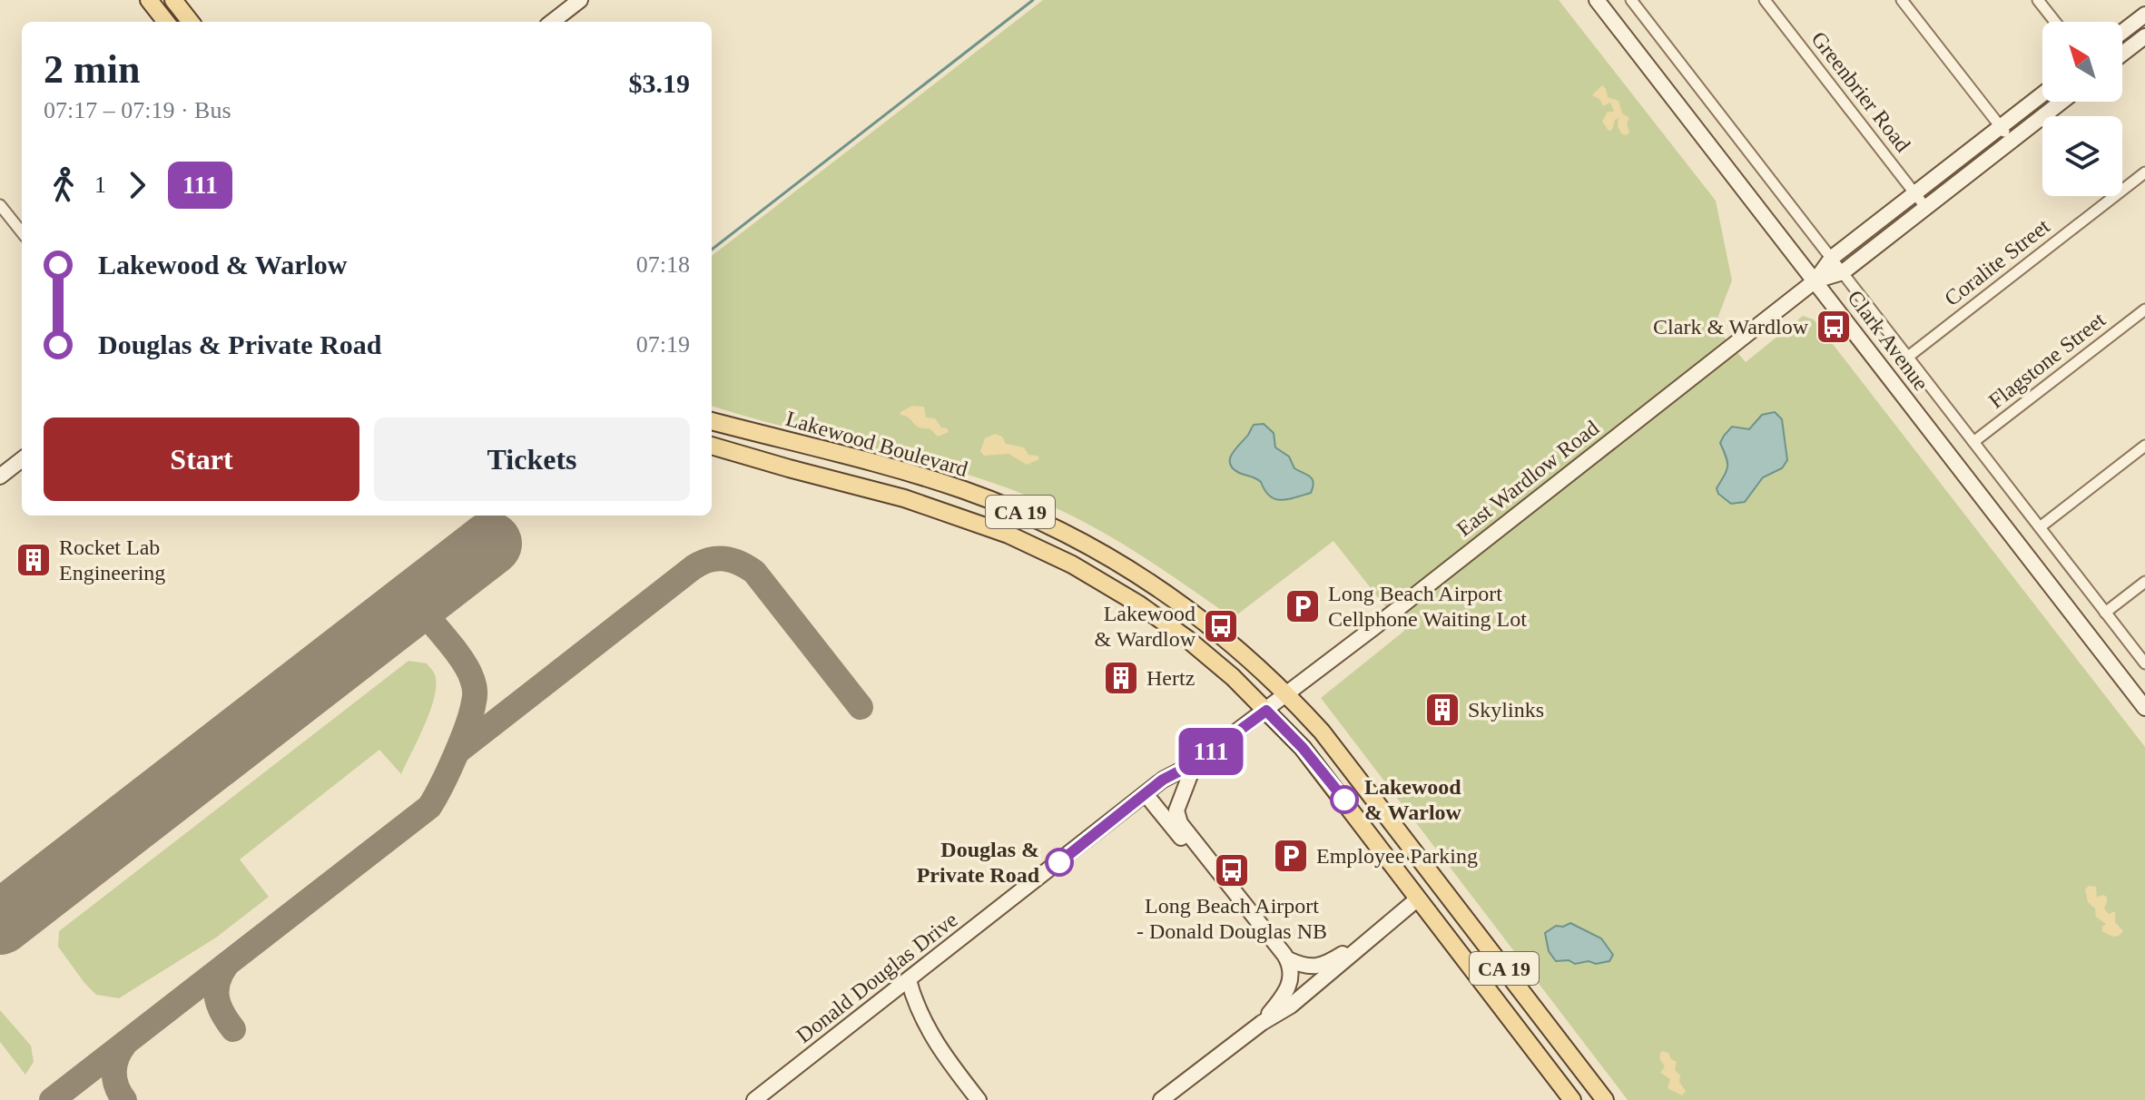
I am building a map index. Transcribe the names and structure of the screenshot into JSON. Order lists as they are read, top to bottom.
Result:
{
  "streets": {
    "main road": [
      "Clark Avenue",
      "Lakewood Boulevard",
      "East Wardlow Road",
      "CA 19",
      "Donald Douglas Drive"
    ],
    "street": ["Greenbrier Road", "Coralite Street", "Flagstone Street"]
  },
  "crossings": [
    ["Greenbrier Road", "East Wardlow Road"],
    ["Coralite Street", "Clark Avenue"],
    ["Clark Avenue", "Flagstone Street"],
    ["Clark Avenue", "East Wardlow Road"],
    ["Lakewood Boulevard", "East Wardlow Road"],
    ["Lakewood Boulevard", "Donald Douglas Drive"],
    ["East Wardlow Road", "Donald Douglas Drive"]
  ],
  "places": {
    "bus stop": ["Clark & Wardlow", "Lakewood & Wardlow", "Long Beach Airport - Donald Douglas NB"],
    "building": ["Rocket Lab Engineering", "Hertz", "Skylinks"],
    "parking": ["Long Beach Airport Cellphone Waiting Lot", "Employee Parking"],
    "other": ["Lakewood & Warlow", "Douglas & Private Road"]
  },
  "lines": ["bus line 111"],
  "north": "top left",
  "page": {
    "on_map": "111",
    "heading": ["2 min", "07:17 – 07:19 · Bus", "$3.19"],
    "legs": ["1", "111"],
    "list": [
      {
        "name": "Lakewood & Warlow",
        "value": "07:18"
      },
      {
        "name": "Douglas & Private Road",
        "value": "07:19"
      }
    ],
    "buttons": ["Start", "Tickets"]
  }
}
